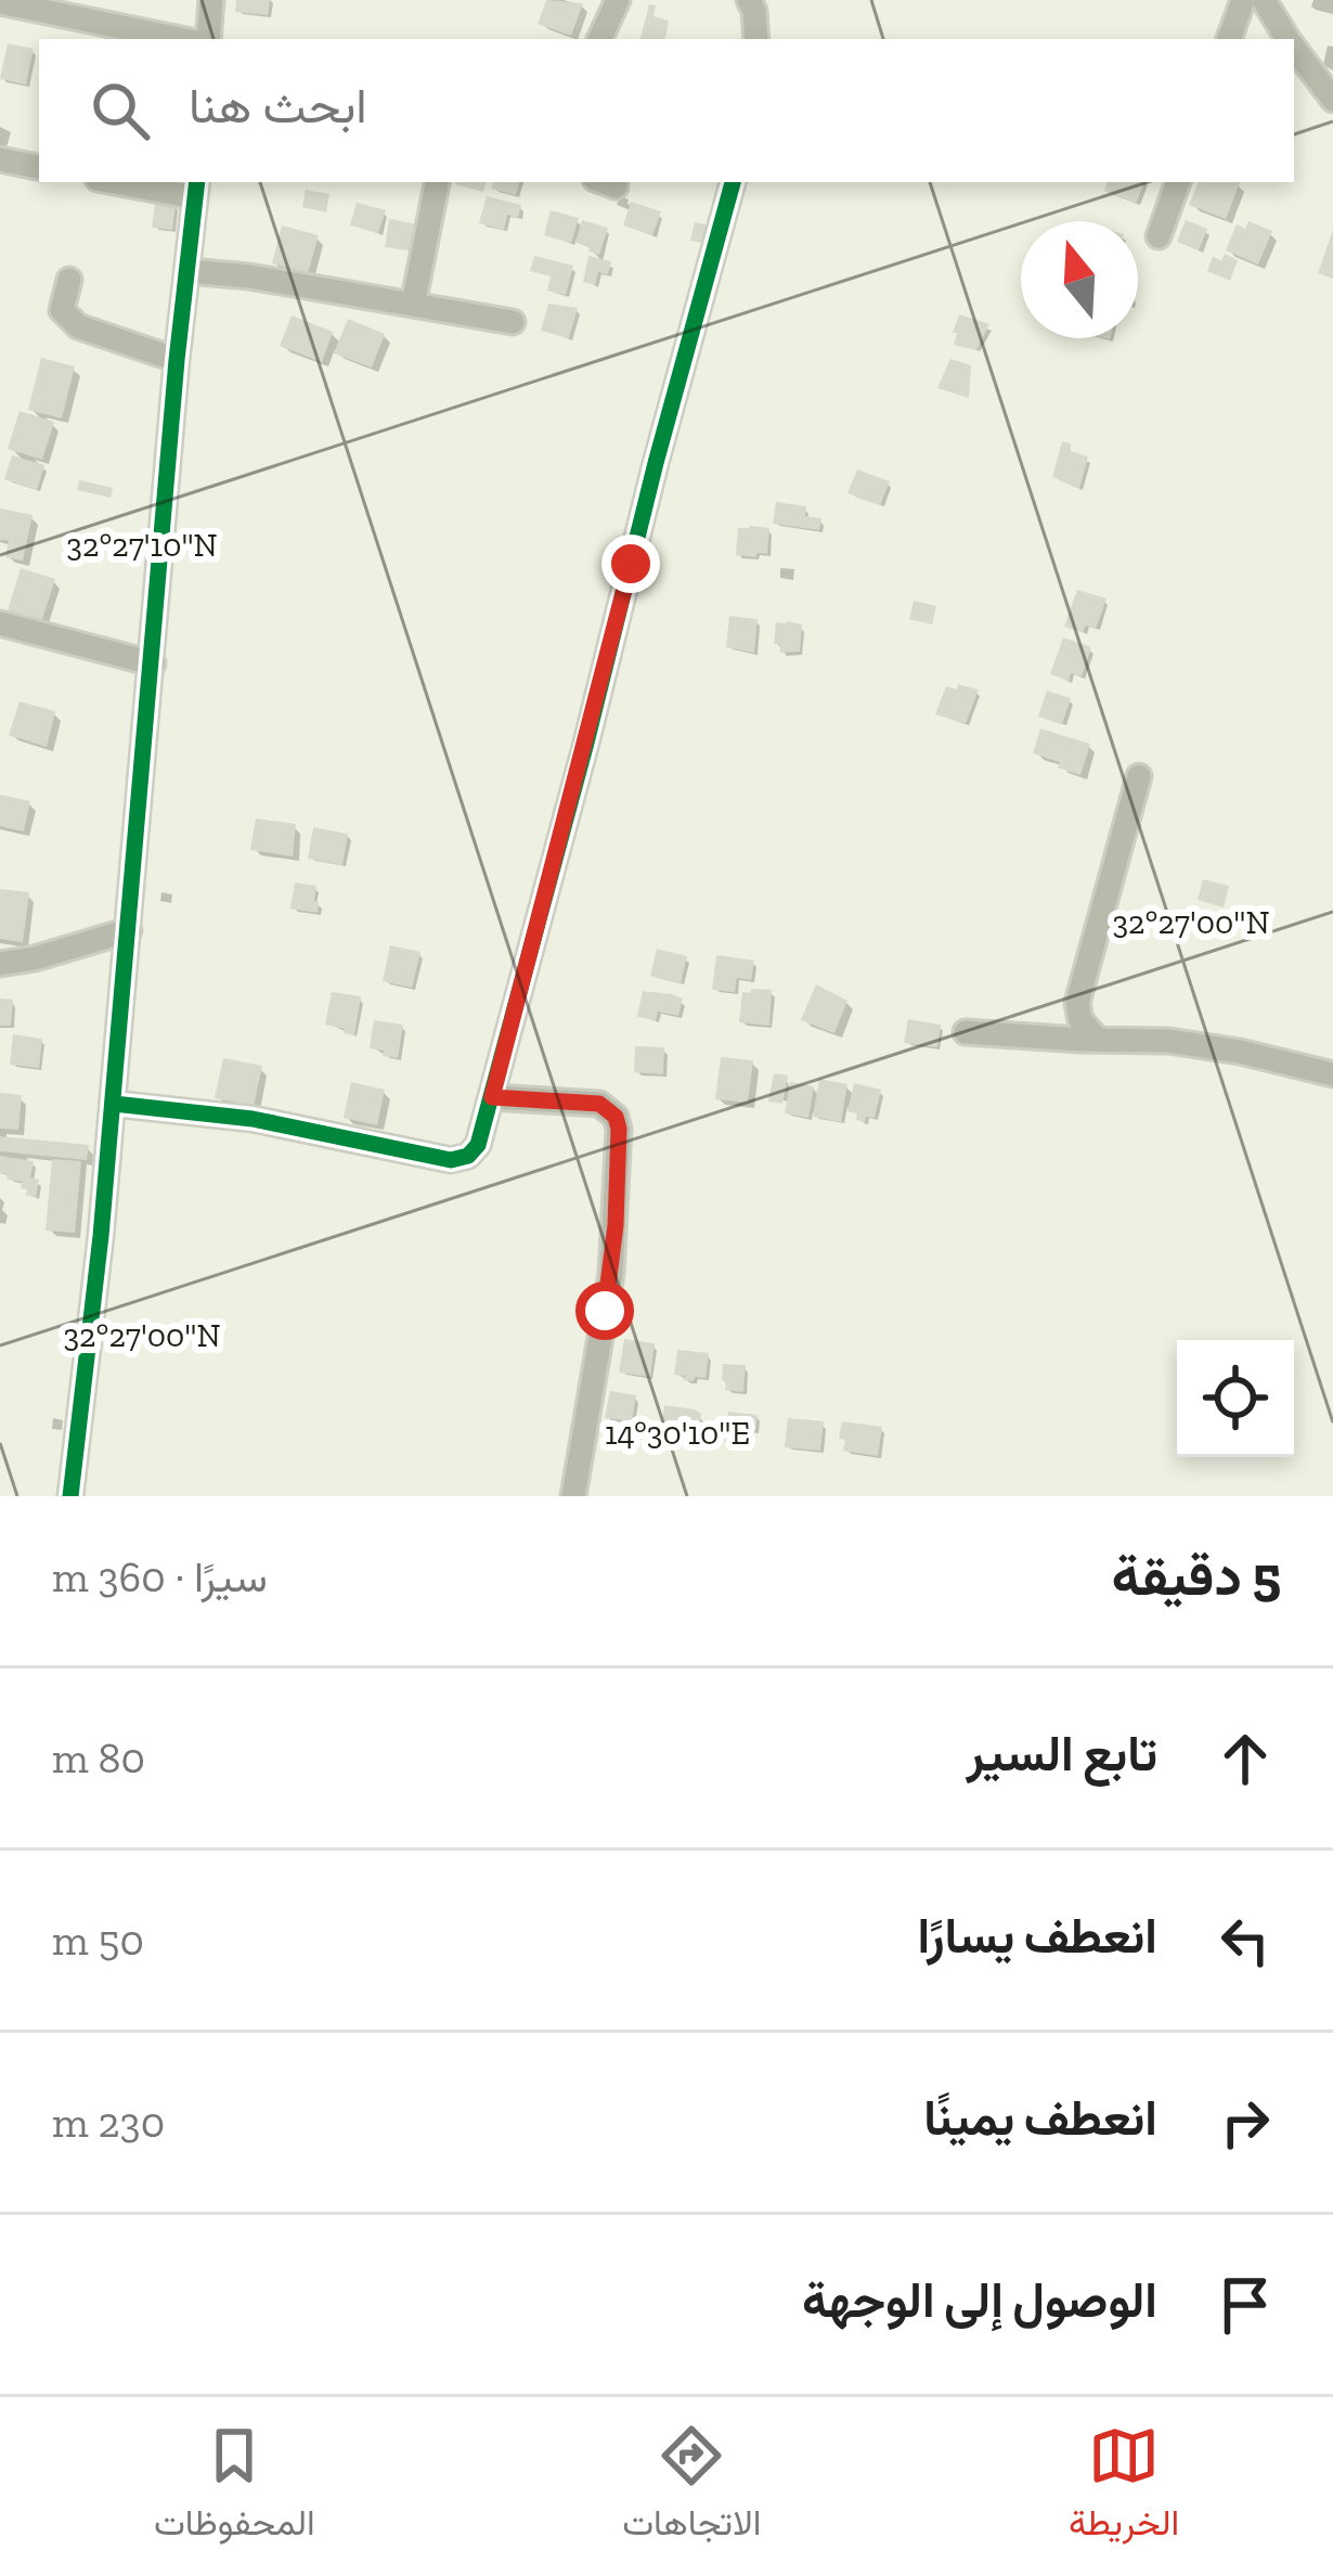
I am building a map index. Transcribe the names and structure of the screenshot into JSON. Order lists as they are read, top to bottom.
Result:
{
  "north": "top",
  "page": {
    "search": "ابحث هنا",
    "heading": ["5 دقيقة", "سيرًا · 360 m"],
    "list": [
      ["تابع السير", "80 m"],
      ["انعطف يسارًا", "50 m"],
      ["انعطف يمينًا", "230 m"],
      "الوصول إلى الوجهة"
    ],
    "nav": ["الخريطة", "الاتجاهات", "المحفوظات"]
  },
  "coordinates": ["32°27'10\"N", "32°27'00\"N", "14°30'10\"E"]
}
